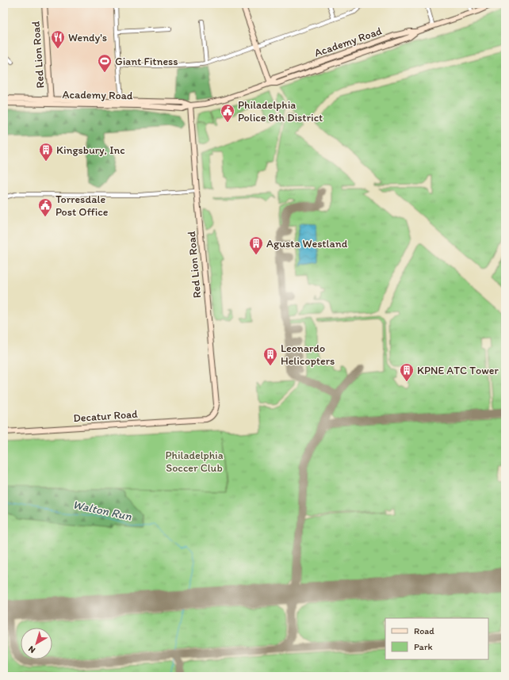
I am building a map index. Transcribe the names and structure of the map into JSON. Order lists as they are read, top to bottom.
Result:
{
  "streets": {
    "street": ["Academy Road", "Red Lion Road", "Decatur Road"]
  },
  "crossings": [
    ["Academy Road", "Red Lion Road"],
    ["Red Lion Road", "Decatur Road"]
  ],
  "water": ["Walton Run"],
  "parks": ["Philadelphia Soccer Club"],
  "places": {
    "restaurant": ["Wendy's"],
    "sports": ["Giant Fitness"],
    "public building": ["Philadelphia Police 8th District", "Torresdale Post Office"],
    "building": [
      "Kingsbury, Inc",
      "Agusta Westland",
      "Leonardo Helicopters",
      "KPNE ATC Tower"
    ]
  },
  "legend": ["Road", "Park"],
  "north": "bottom left"
}
